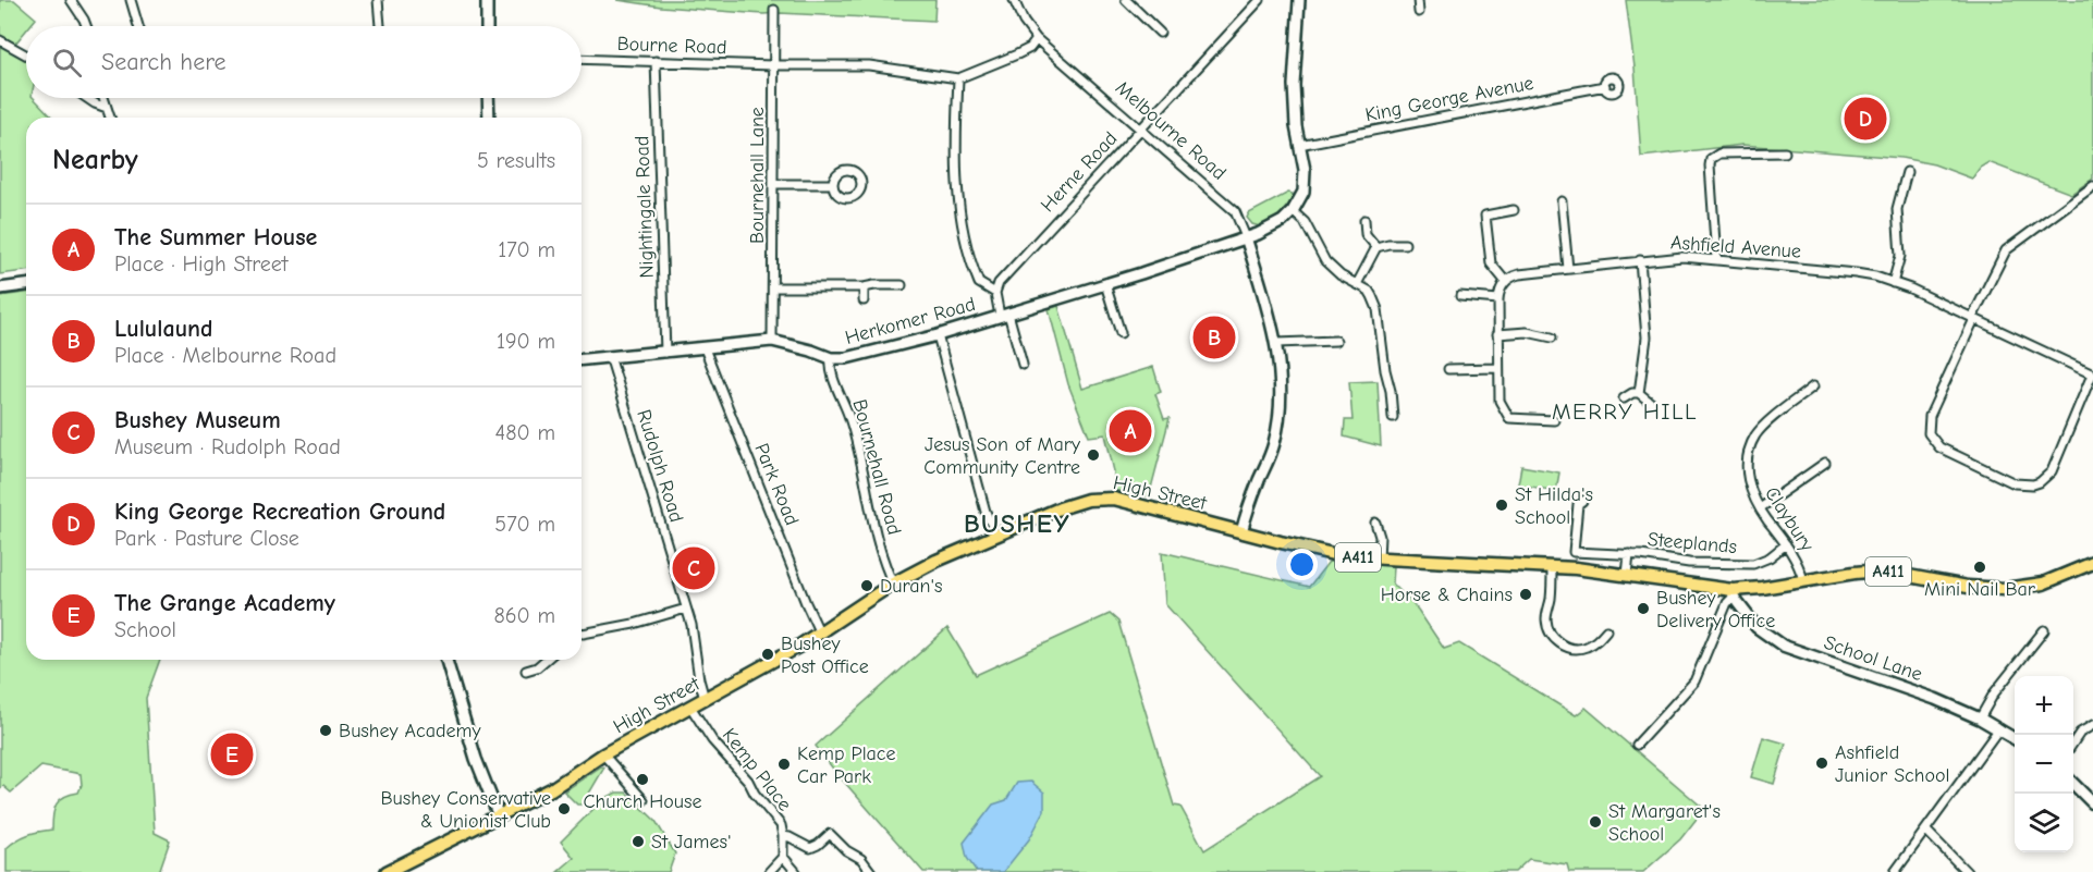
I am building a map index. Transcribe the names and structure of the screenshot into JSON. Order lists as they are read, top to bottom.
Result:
{
  "streets": {
    "main road": ["High Street", "A411"],
    "street": [
      "Bourne Road",
      "King George Avenue",
      "Melbourne Road",
      "Herne Road",
      "Bournehall Lane",
      "Nightingale Road",
      "Ashfield Avenue",
      "Herkomer Road",
      "Rudolph Road",
      "Bournehall Road",
      "Park Road",
      "Claybury",
      "Steeplands",
      "School Lane",
      "Kemp Place"
    ]
  },
  "crossings": [
    ["Bourne Road", "Bournehall Lane"],
    ["Bourne Road", "Nightingale Road"],
    ["Melbourne Road", "Herne Road"],
    ["Melbourne Road", "Herkomer Road"],
    ["Melbourne Road", "High Street"],
    ["Bournehall Lane", "Herkomer Road"],
    ["Nightingale Road", "Herkomer Road"],
    ["Herkomer Road", "Rudolph Road"],
    ["Herkomer Road", "Bournehall Road"],
    ["Herkomer Road", "Park Road"],
    ["Rudolph Road", "High Street"],
    ["Bournehall Road", "High Street"],
    ["Park Road", "High Street"],
    ["High Street", "Steeplands"],
    ["High Street", "A411"],
    ["High Street", "School Lane"],
    ["High Street", "Kemp Place"],
    ["Claybury", "Steeplands"],
    ["Claybury", "A411"],
    ["A411", "School Lane"]
  ],
  "districts": ["MERRY HILL", "BUSHEY"],
  "places": [
    "Jesus Son of Mary Community Centre",
    "St Hilda's School",
    "Mini Nail Bar",
    "Duran's",
    "Horse & Chains",
    "Bushey Delivery Office",
    "Bushey Post Office",
    "Bushey Academy",
    "Ashfield Junior School",
    "Kemp Place Car Park",
    "Church House",
    "Bushey Conservative & Unionist Club",
    "St Margaret's School",
    "St James'"
  ],
  "page": {
    "search": "Search here",
    "pins": [
      "D",
      "B",
      "A",
      "C",
      "E"
    ],
    "heading": ["Nearby", "5 results"],
    "list": [
      {
        "mark": "A",
        "name": "The Summer House",
        "note": "Place · High Street",
        "value": "170 m"
      },
      {
        "mark": "B",
        "name": "Lululaund",
        "note": "Place · Melbourne Road",
        "value": "190 m"
      },
      {
        "mark": "C",
        "name": "Bushey Museum",
        "note": "Museum · Rudolph Road",
        "value": "480 m"
      },
      {
        "mark": "D",
        "name": "King George Recreation Ground",
        "note": "Park · Pasture Close",
        "value": "570 m"
      },
      {
        "mark": "E",
        "name": "The Grange Academy",
        "note": "School",
        "value": "860 m"
      }
    ],
    "map_buttons": ["+", "−"]
  }
}
